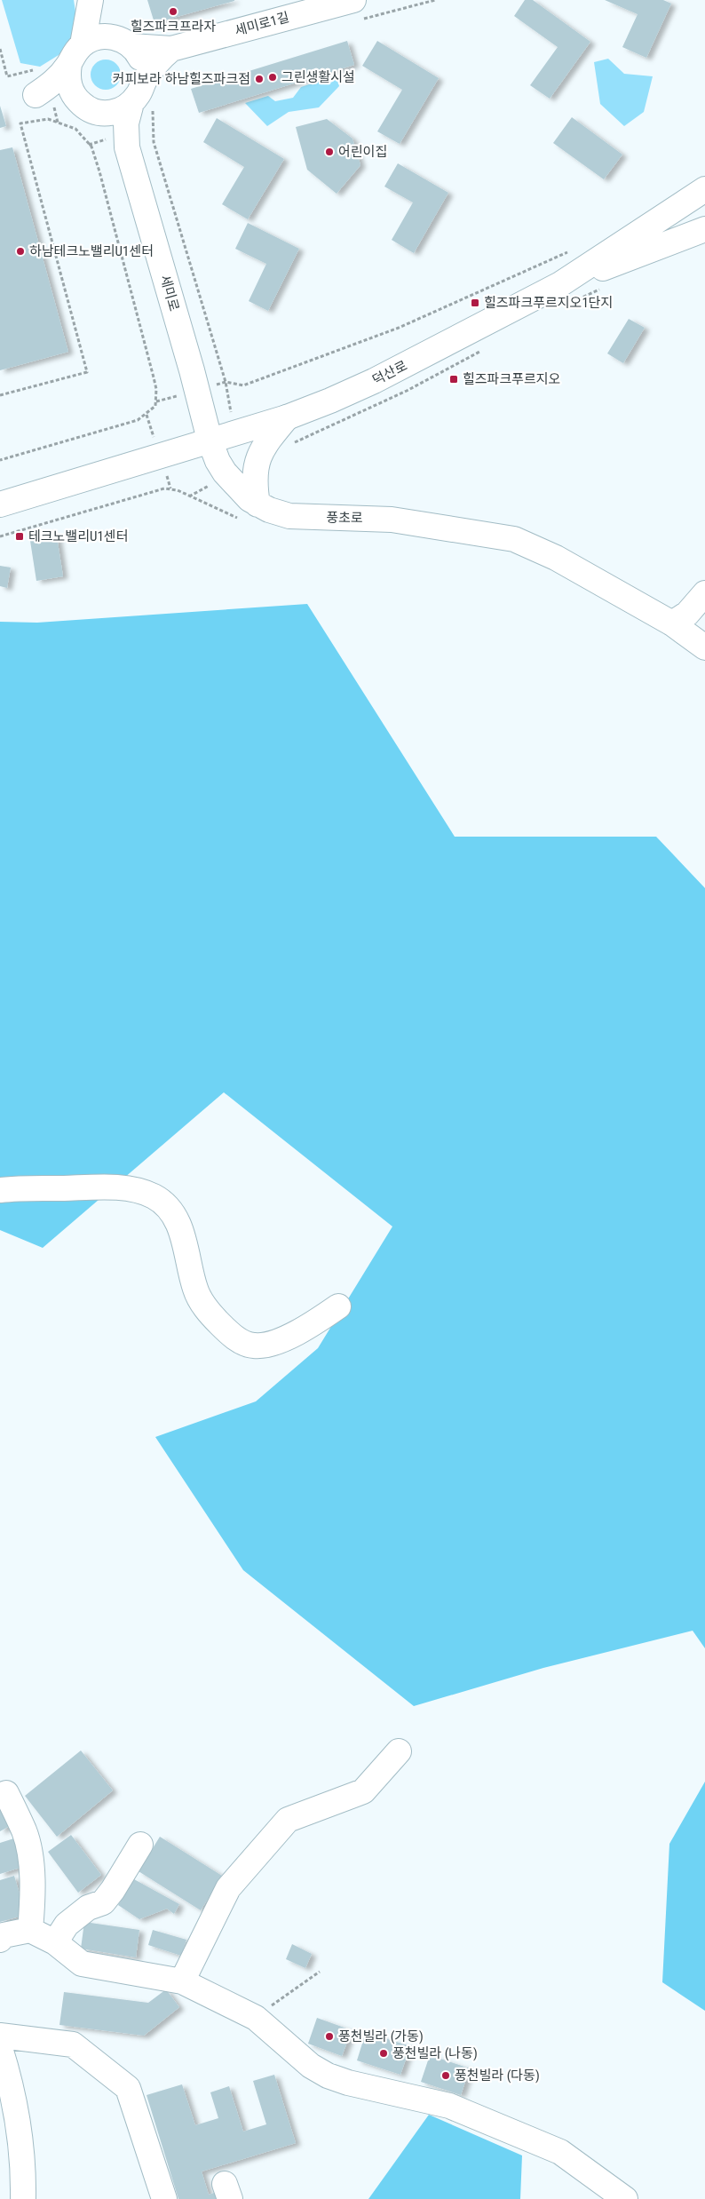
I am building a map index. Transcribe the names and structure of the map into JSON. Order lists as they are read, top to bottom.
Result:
{
  "streets": {
    "street": [
      "세미로1길",
      "세미로",
      "덕산로",
      "풍초로"
    ]
  },
  "crossings": [
    ["세미로", "덕산로"],
    ["세미로", "풍초로"],
    ["덕산로", "풍초로"]
  ],
  "places": {
    "other": [
      "힐즈파크프라자",
      "그린생활시설",
      "커피보라 하남힐즈파크점",
      "어린이집",
      "하남테크노밸리U1센터",
      "풍천빌라 (가동)",
      "풍천빌라 (나동)",
      "풍천빌라 (다동)"
    ],
    "transit": ["힐즈파크푸르지오1단지", "힐즈파크푸르지오", "테크노밸리U1센터"]
  }
}
